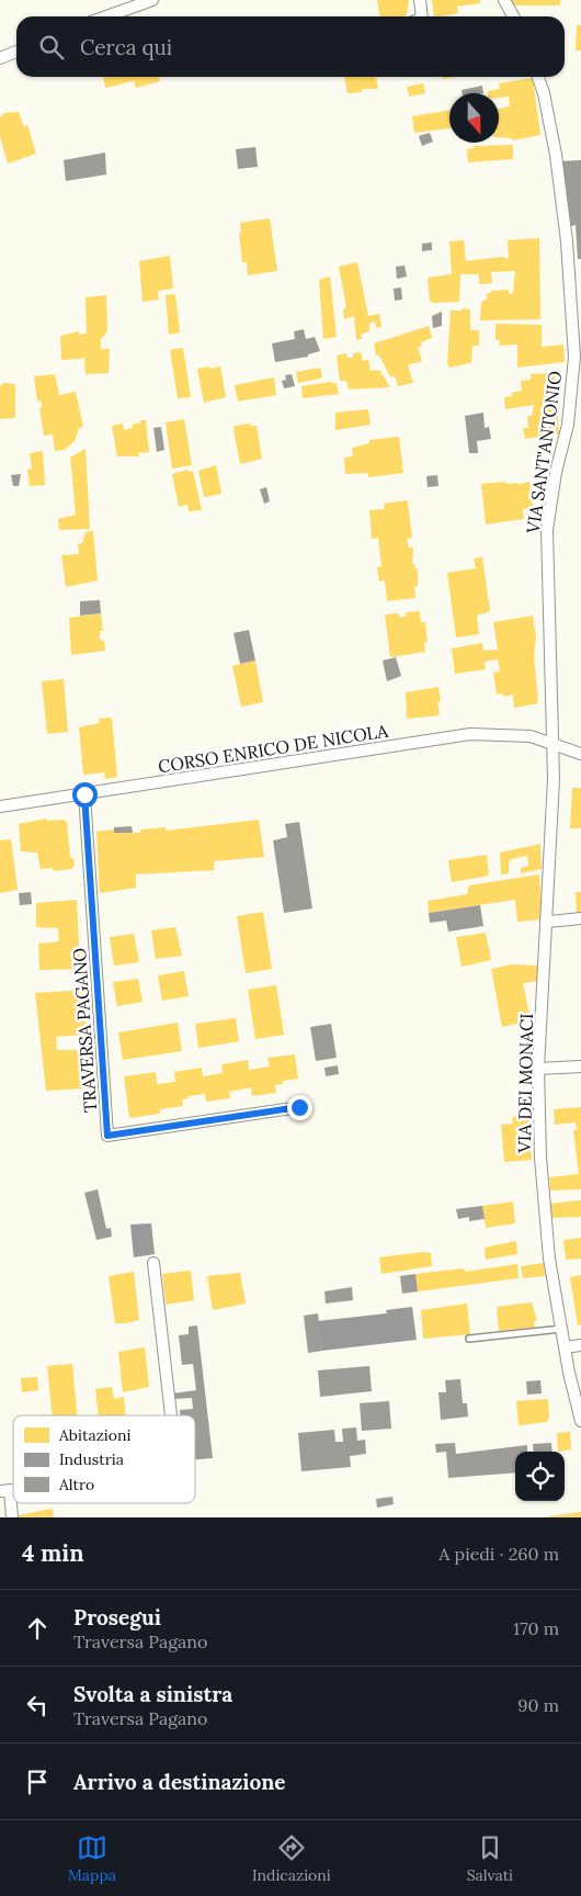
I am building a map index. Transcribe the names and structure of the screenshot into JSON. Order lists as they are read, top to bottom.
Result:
{
  "streets": {
    "street": [
      "VIA SANT'ANTONIO",
      "CORSO ENRICO DE NICOLA",
      "TRAVERSA PAGANO",
      "VIA DEI MONACI"
    ]
  },
  "crossings": [
    ["VIA SANT'ANTONIO", "CORSO ENRICO DE NICOLA"],
    ["VIA SANT'ANTONIO", "VIA DEI MONACI"],
    ["CORSO ENRICO DE NICOLA", "TRAVERSA PAGANO"],
    ["CORSO ENRICO DE NICOLA", "VIA DEI MONACI"]
  ],
  "legend": ["Abitazioni", "Industria", "Altro"],
  "north": "bottom",
  "page": {
    "search": "Cerca qui",
    "heading": ["4 min", "A piedi · 260 m"],
    "list": [
      ["Prosegui", "Traversa Pagano", "170 m"],
      ["Svolta a sinistra", "Traversa Pagano", "90 m"],
      "Arrivo a destinazione"
    ],
    "nav": ["Mappa", "Indicazioni", "Salvati"]
  }
}
